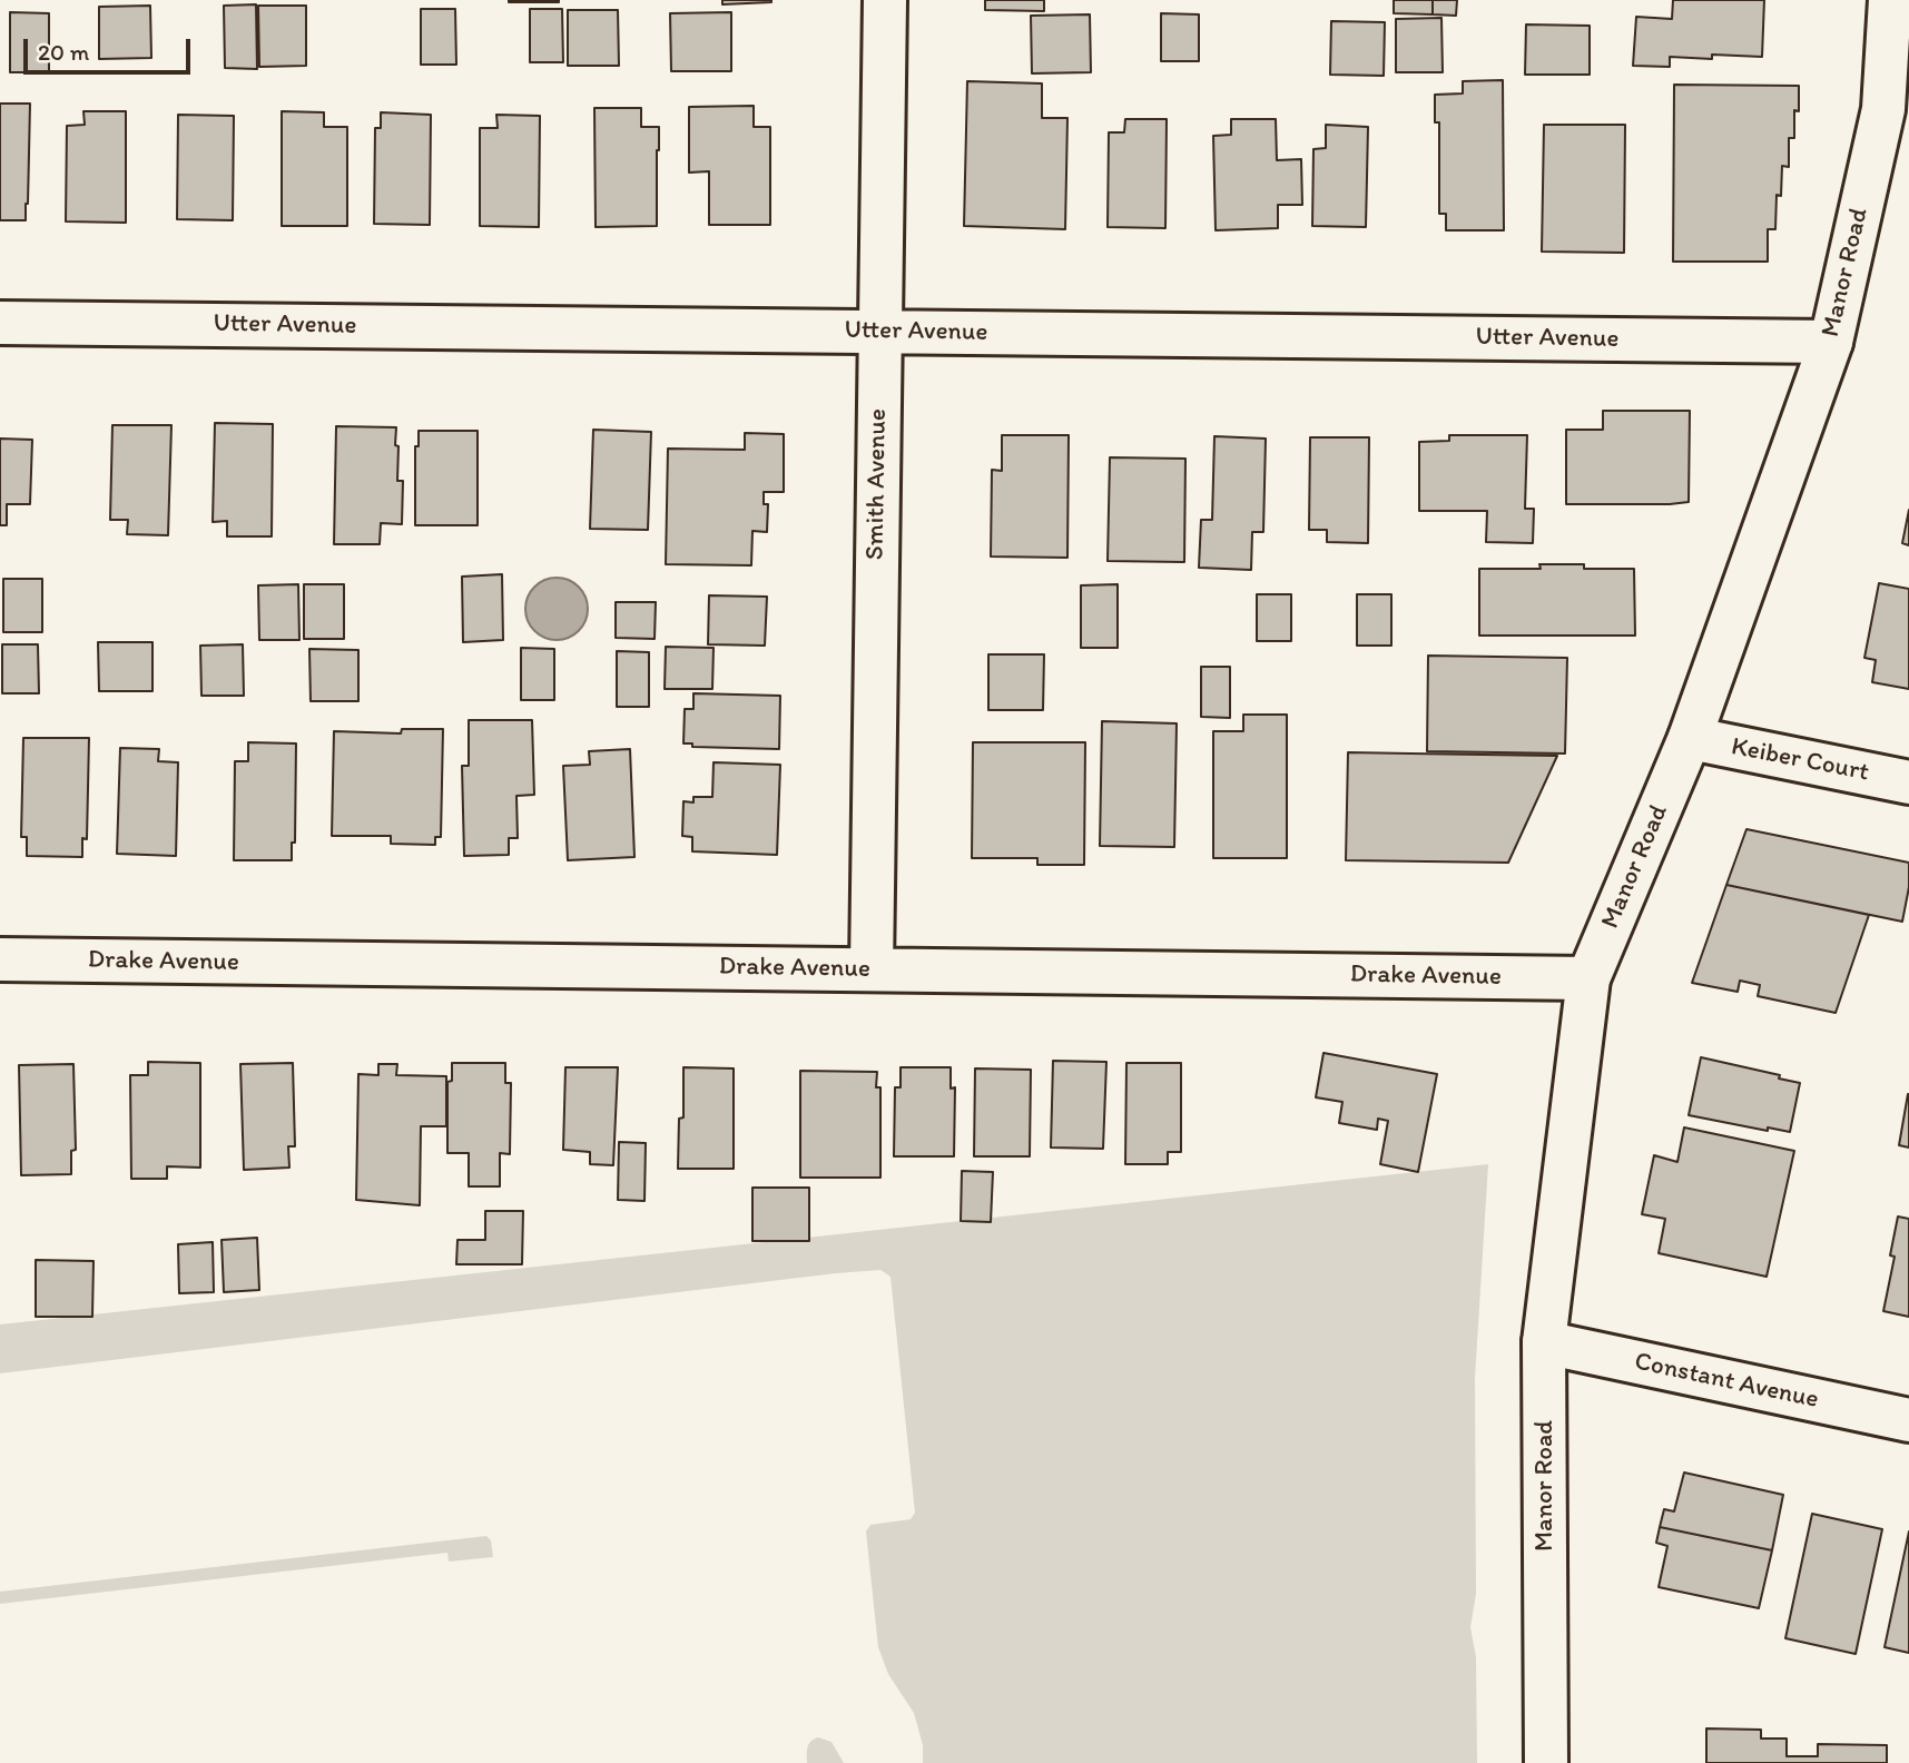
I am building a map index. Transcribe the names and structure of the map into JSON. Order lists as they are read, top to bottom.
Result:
{
  "streets": {
    "street": [
      "Manor Road",
      "Utter Avenue",
      "Smith Avenue",
      "Keiber Court",
      "Drake Avenue",
      "Constant Avenue"
    ]
  },
  "crossings": [
    ["Manor Road", "Utter Avenue"],
    ["Manor Road", "Keiber Court"],
    ["Manor Road", "Drake Avenue"],
    ["Manor Road", "Constant Avenue"],
    ["Utter Avenue", "Smith Avenue"],
    ["Smith Avenue", "Drake Avenue"]
  ],
  "scale_bar": "20 m"
}
